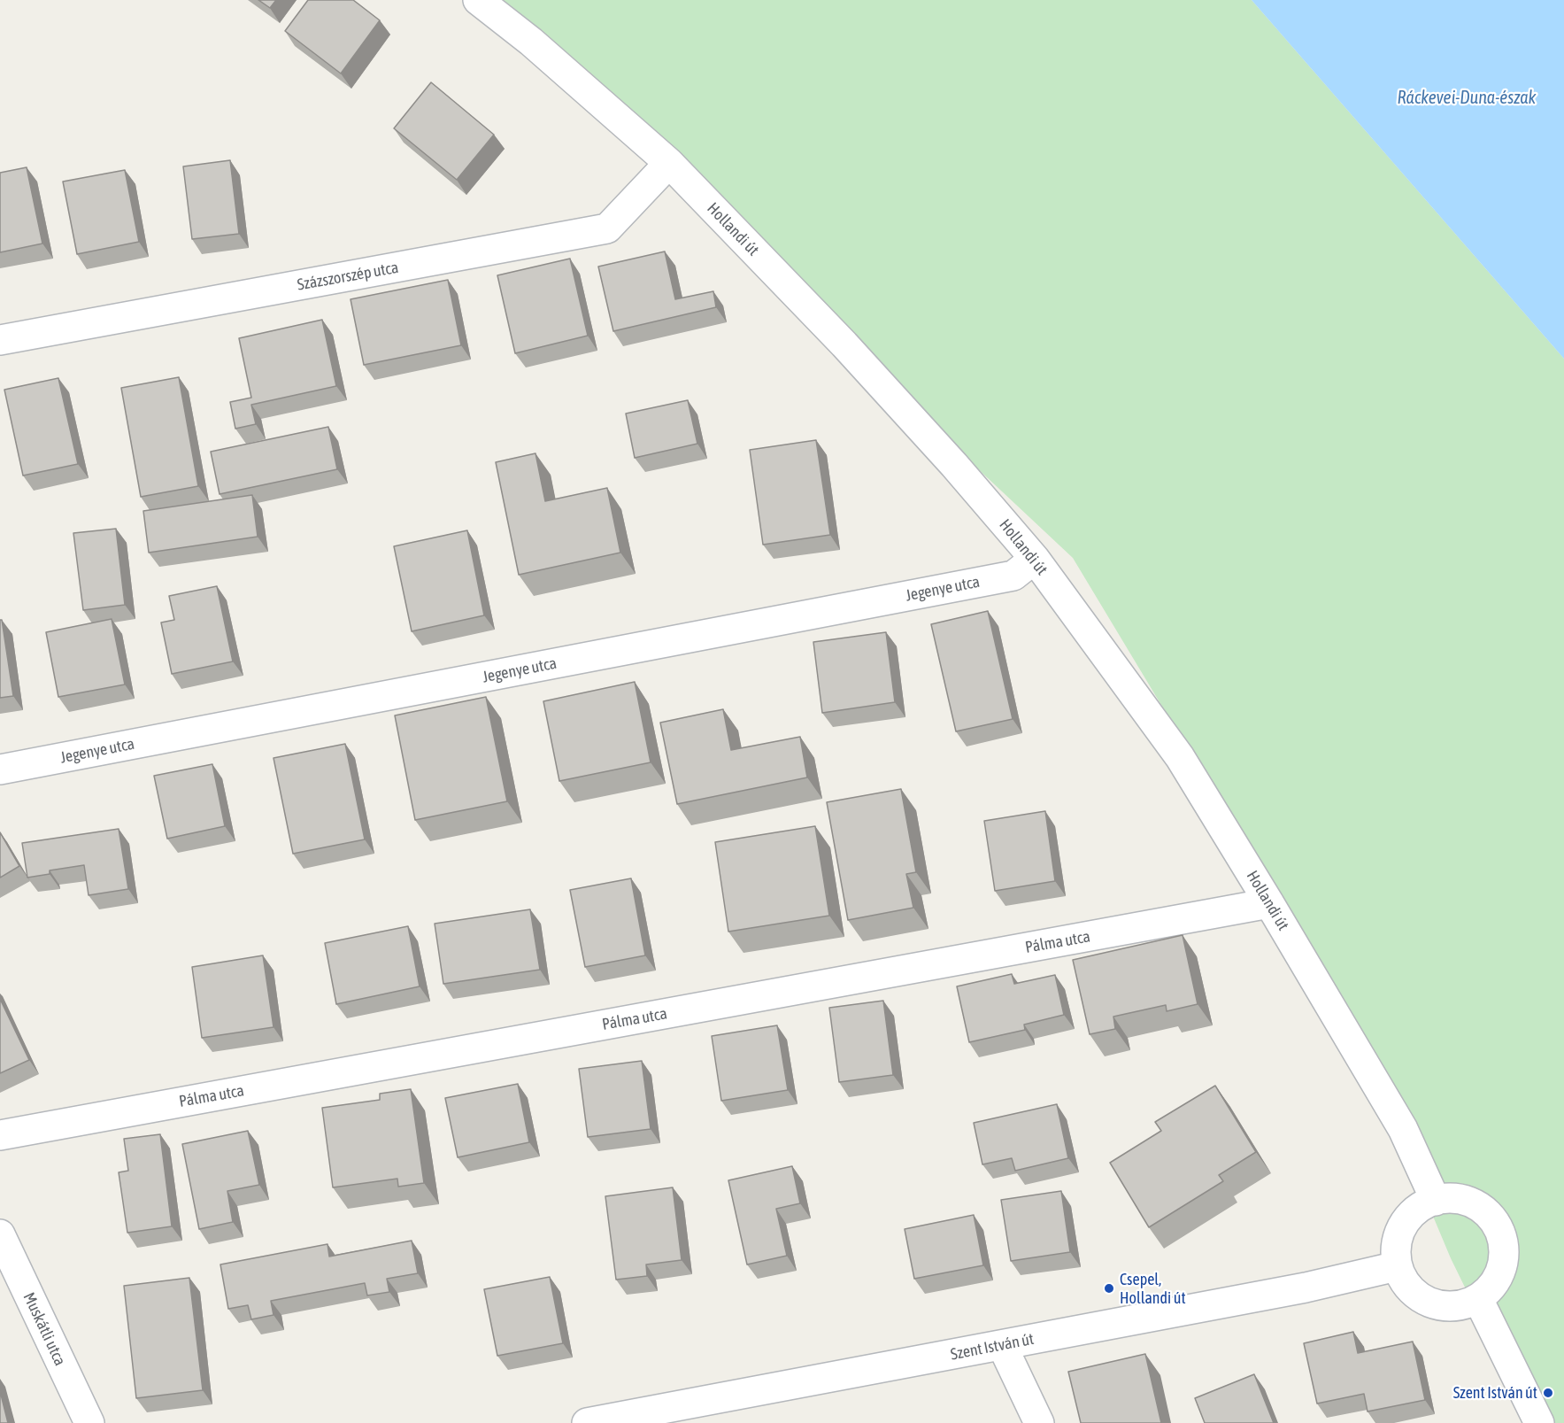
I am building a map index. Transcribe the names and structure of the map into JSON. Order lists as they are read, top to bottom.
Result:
{
  "streets": {
    "street": [
      "Hollandi út",
      "Százszorszép utca",
      "Jegenye utca",
      "Pálma utca",
      "Muskátli utca",
      "Szent István út"
    ]
  },
  "crossings": [
    ["Hollandi út", "Százszorszép utca"],
    ["Hollandi út", "Jegenye utca"],
    ["Hollandi út", "Pálma utca"],
    ["Hollandi út", "Szent István út"]
  ],
  "water": ["Ráckevei-Duna-észak"],
  "places": ["Csepel, Hollandi út", "Szent István út"]
}
